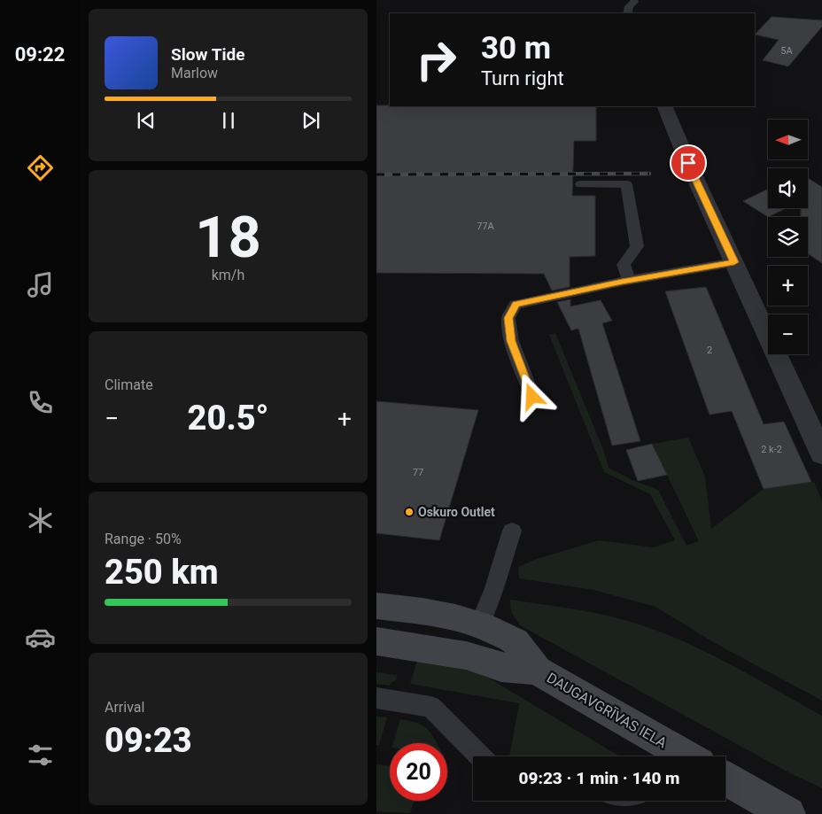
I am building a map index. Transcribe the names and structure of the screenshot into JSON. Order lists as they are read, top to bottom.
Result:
{
  "streets": {
    "main road": ["DAUGAVGRĪVAS IELA"]
  },
  "places": ["Oskuro Outlet"],
  "house_numbers": [
    "5A",
    "77A",
    "2",
    "2 k-2",
    "77"
  ],
  "north": "left",
  "page": {
    "tabs": "09:22",
    "turn": ["30 m", "Turn right"],
    "song": ["Slow Tide", "Marlow"],
    "map_buttons": ["+", "−"],
    "tile": [
      ["18", "km/h"],
      "Climate",
      ["Range · 50%", "250 km"],
      ["Arrival", "09:23"]
    ],
    "heat": ["−", "20.5°", "+"],
    "limit": "20",
    "trip": "09:23 · 1 min · 140 m"
  }
}
